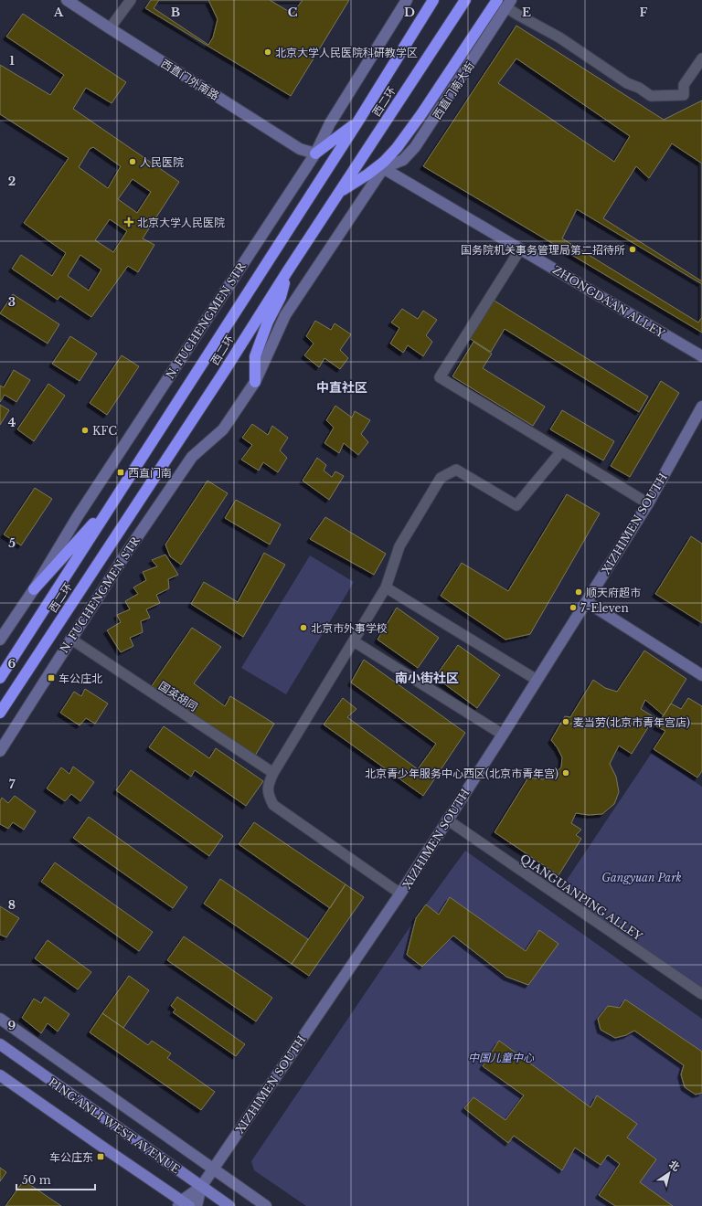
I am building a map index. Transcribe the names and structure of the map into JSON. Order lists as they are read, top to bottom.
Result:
{
  "streets": {
    "highway": ["西二环"],
    "main road": ["PING'ANLI WEST AVENUE"],
    "street": [
      "西直门外南路",
      "西直门南大街",
      "ZHONGDA'AN ALLEY",
      "N. FUCHENGMEN STR",
      "XIZHIMEN SOUTH",
      "国英胡同",
      "QIANGUANPING ALLEY"
    ]
  },
  "crossings": [
    ["西直门外南路", "N. FUCHENGMEN STR"],
    ["西直门南大街", "ZHONGDA'AN ALLEY"],
    ["西直门南大街", "N. FUCHENGMEN STR"],
    ["ZHONGDA'AN ALLEY", "N. FUCHENGMEN STR"],
    ["N. FUCHENGMEN STR", "国英胡同"],
    ["XIZHIMEN SOUTH", "QIANGUANPING ALLEY"],
    ["XIZHIMEN SOUTH", "PING'ANLI WEST AVENUE"]
  ],
  "districts": ["中直社区", "南小街社区"],
  "parks": ["Gangyuan Park", "中国儿童中心"],
  "places": {
    "other": [
      "北京大学人民医院科研教学区",
      "人民医院",
      "国务院机关事务管理局第二招待所",
      "KFC",
      "顺天府超市",
      "7-Eleven",
      "北京市外事学校",
      "麦当劳(北京市青年宫店)",
      "北京青少年服务中心西区(北京市青年宫)"
    ],
    "health": ["北京大学人民医院"],
    "transit": ["西直门南", "车公庄北", "车公庄东"]
  },
  "scale_bar": "50 m",
  "north": "top right",
  "grid": {
    "columns": [
      "A",
      "B",
      "C",
      "D",
      "E",
      "F"
    ],
    "rows": [
      "1",
      "2",
      "3",
      "4",
      "5",
      "6",
      "7",
      "8",
      "9"
    ]
  }
}
